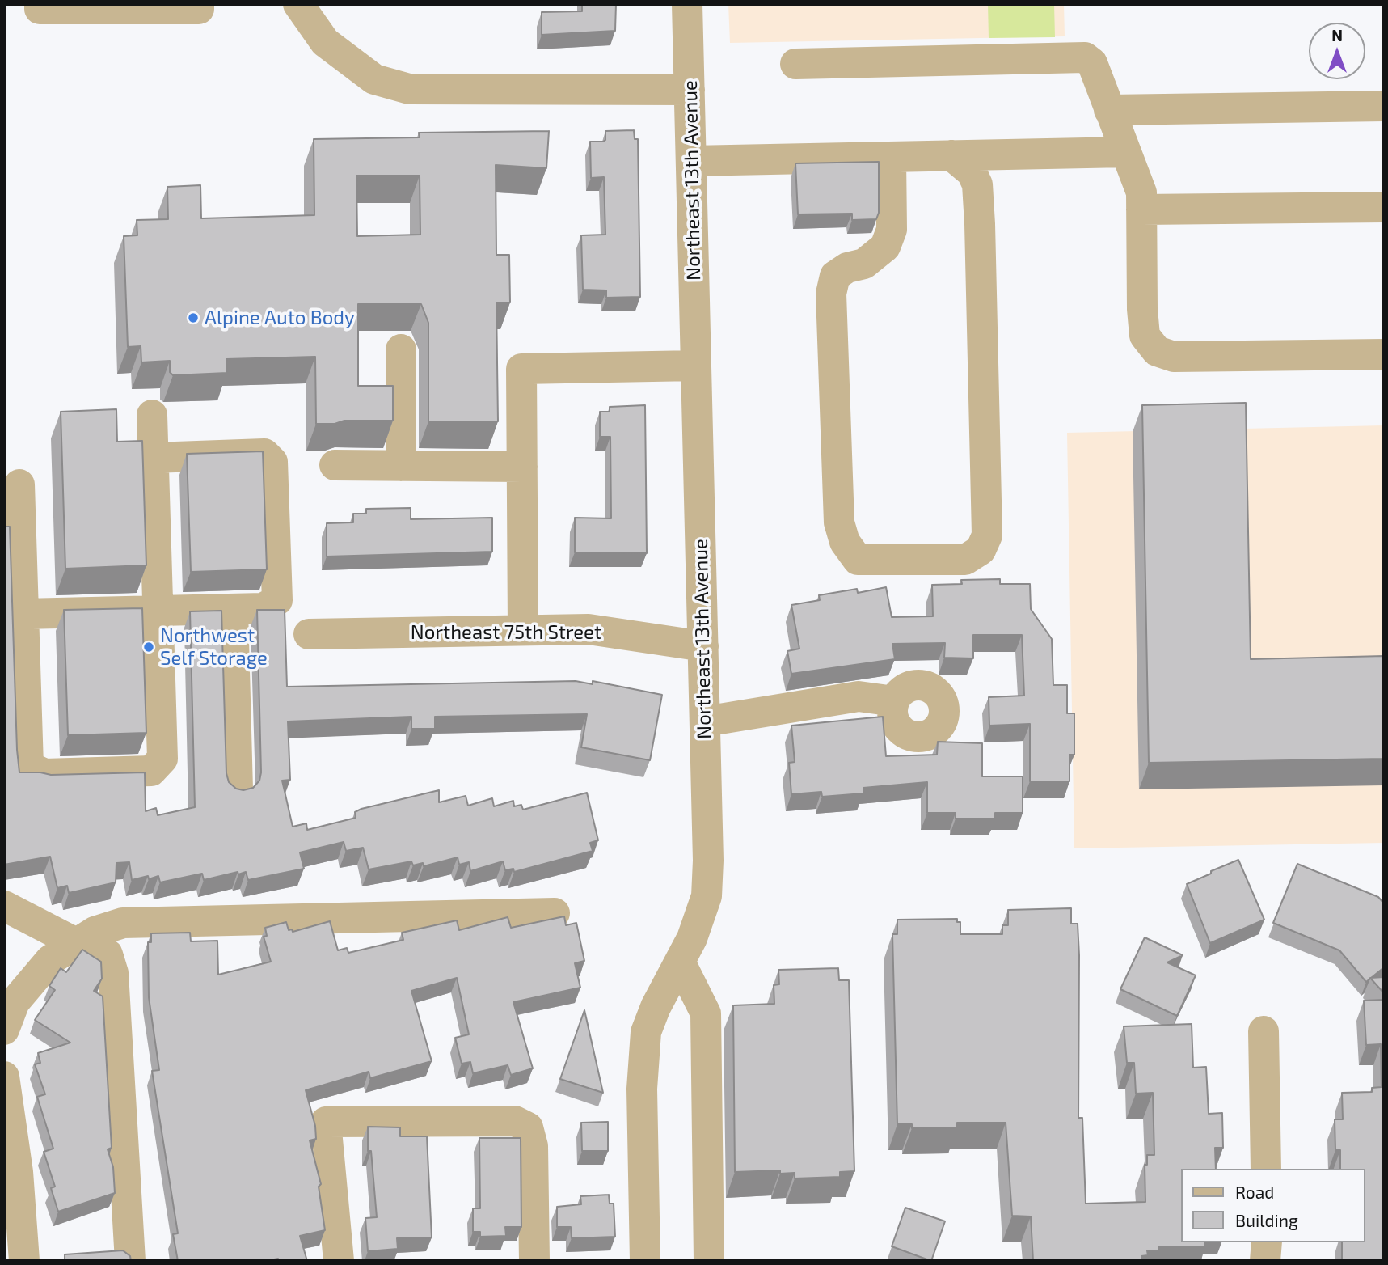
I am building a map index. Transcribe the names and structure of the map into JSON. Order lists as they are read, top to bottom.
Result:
{
  "streets": {
    "street": ["Northeast 13th Avenue", "Northeast 75th Street"]
  },
  "crossings": [
    ["Northeast 13th Avenue", "Northeast 75th Street"]
  ],
  "places": ["Alpine Auto Body", "Northwest Self Storage"],
  "legend": ["Road", "Building"],
  "north": "top"
}
